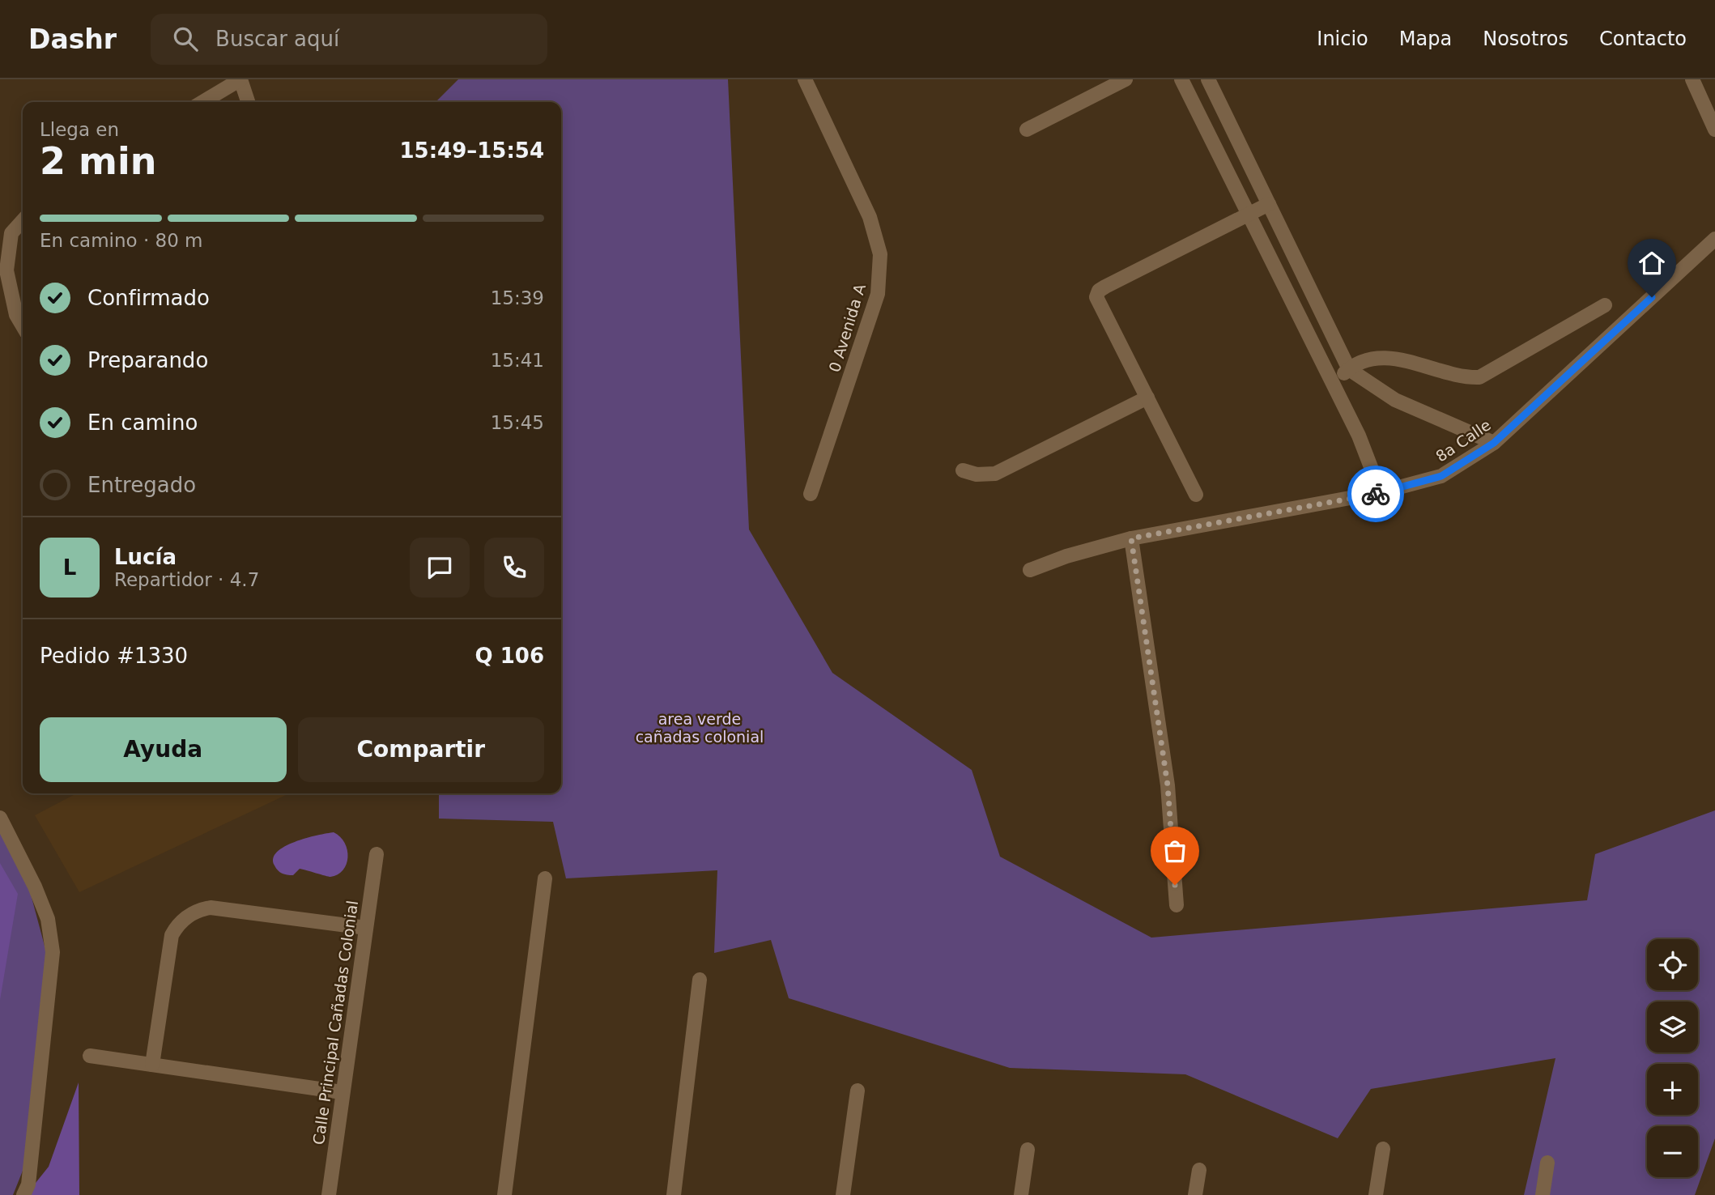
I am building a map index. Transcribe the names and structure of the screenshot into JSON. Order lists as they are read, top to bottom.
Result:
{
  "streets": {
    "street": ["0 Avenida A", "8a Calle", "Calle Principal Cañadas Colonial"]
  },
  "parks": ["area verde cañadas colonial"],
  "page": {
    "header": "Dashr",
    "search": "Buscar aquí",
    "nav": [
      "Inicio",
      "Mapa",
      "Nosotros",
      "Contacto"
    ],
    "heading": ["2 min", "Llega en", "15:49–15:54"],
    "panel": [
      "Lucía",
      "Repartidor · 4.7",
      "Pedido #1330",
      "Q 106"
    ],
    "bar": "En camino · 80 m",
    "list": [
      ["Confirmado", "15:39"],
      ["Preparando", "15:41"],
      ["En camino", "15:45"],
      "Entregado"
    ],
    "round": "L",
    "buttons": ["Ayuda", "Compartir"],
    "map_buttons": ["+", "−"]
  }
}
